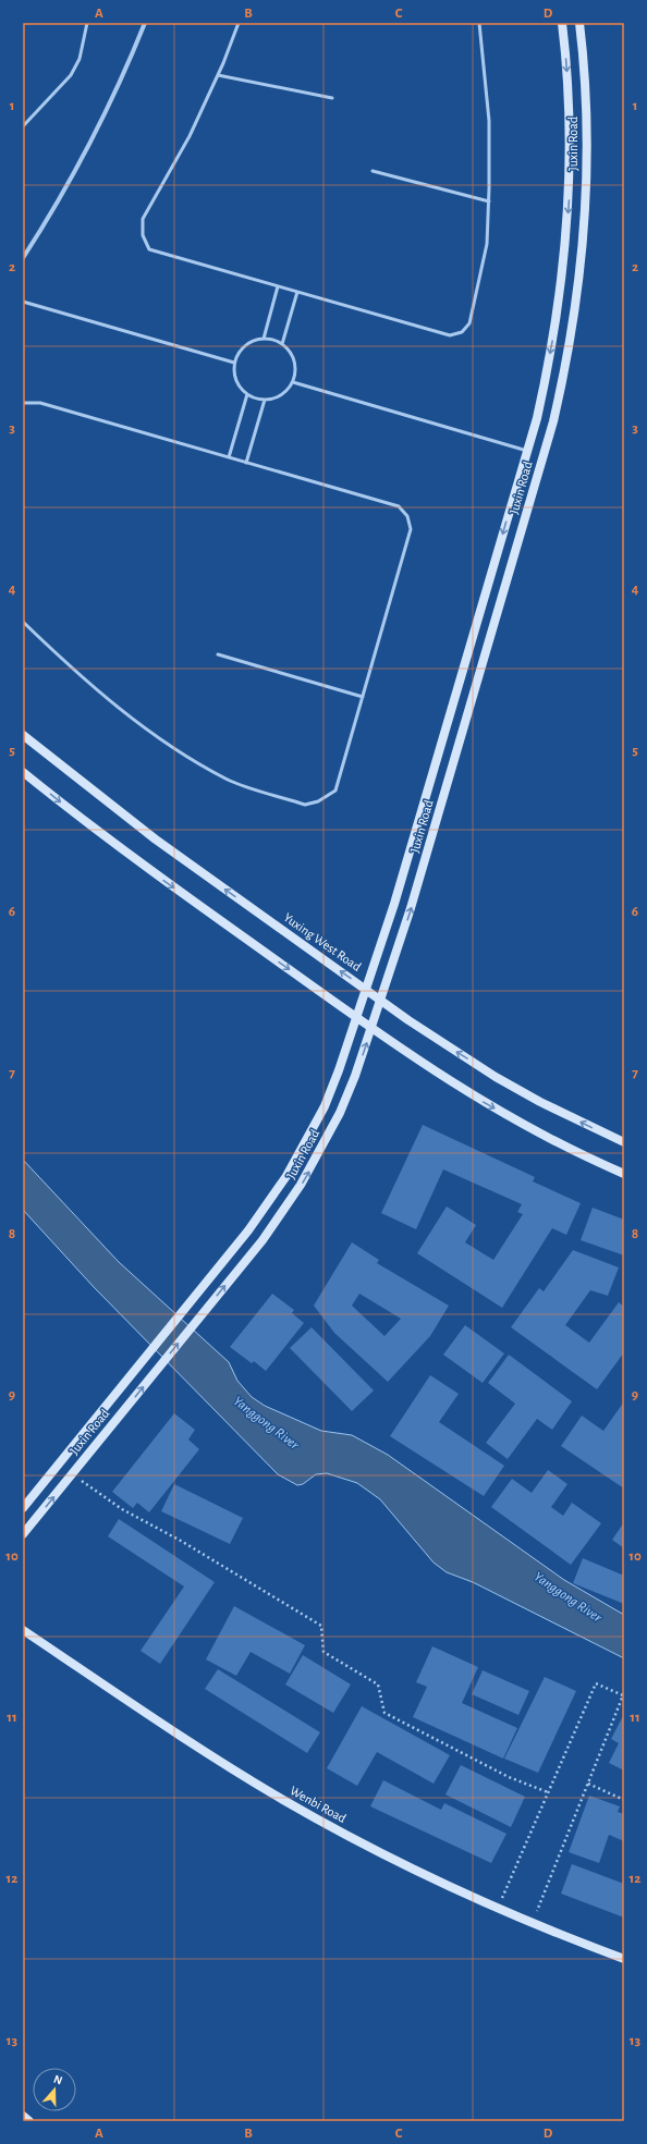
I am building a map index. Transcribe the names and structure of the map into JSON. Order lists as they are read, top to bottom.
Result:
{
  "streets": {
    "main road": ["Juxin Road", "Yuxing West Road", "Wenbi Road"]
  },
  "crossings": [
    ["Juxin Road", "Yuxing West Road"]
  ],
  "water": ["Yanggong River"],
  "north": "top",
  "grid": {
    "columns": [
      "A",
      "B",
      "C",
      "D"
    ],
    "rows": [
      "1",
      "2",
      "3",
      "4",
      "5",
      "6",
      "7",
      "8",
      "9",
      "10",
      "11",
      "12",
      "13"
    ]
  }
}
